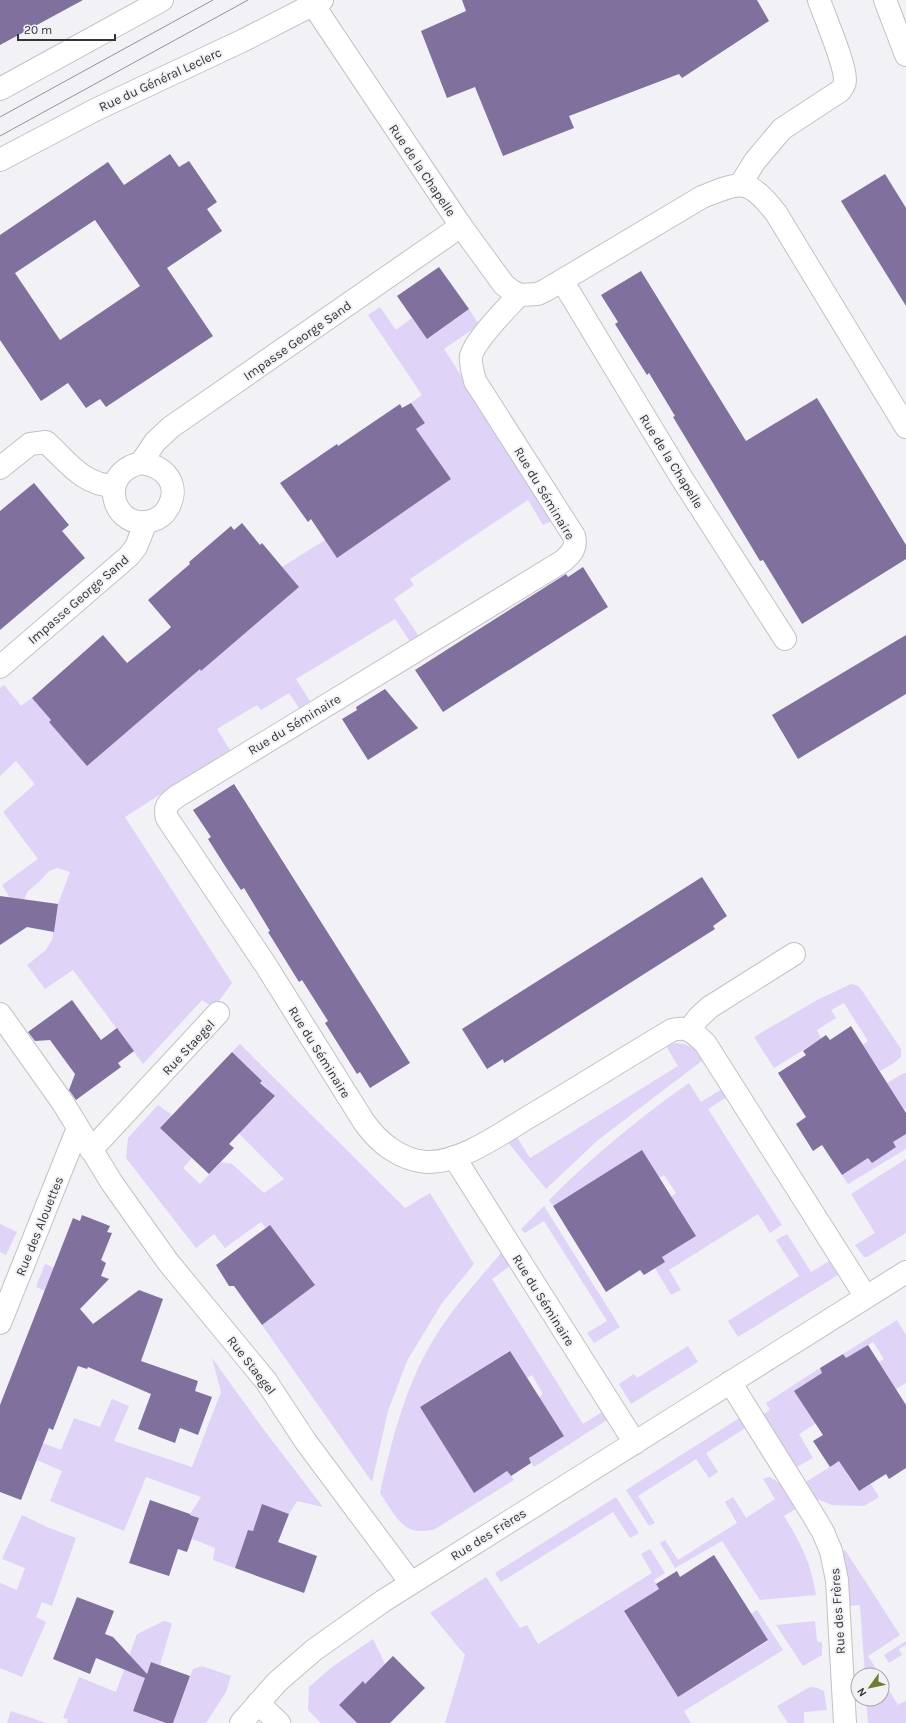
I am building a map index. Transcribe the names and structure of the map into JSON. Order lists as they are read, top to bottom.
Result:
{
  "streets": {
    "street": [
      "Rue du Général Leclerc",
      "Rue de la Chapelle",
      "Impasse George Sand",
      "Rue du Séminaire",
      "Rue Staegel",
      "Rue des Alouettes",
      "Rue des Frères"
    ]
  },
  "crossings": [
    ["Rue du Général Leclerc", "Rue de la Chapelle"],
    ["Rue de la Chapelle", "Impasse George Sand"],
    ["Rue de la Chapelle", "Rue du Séminaire"],
    ["Rue du Séminaire", "Rue des Frères"],
    ["Rue Staegel", "Rue des Alouettes"],
    ["Rue Staegel", "Rue des Frères"]
  ],
  "scale_bar": "20 m",
  "north": "bottom left"
}
